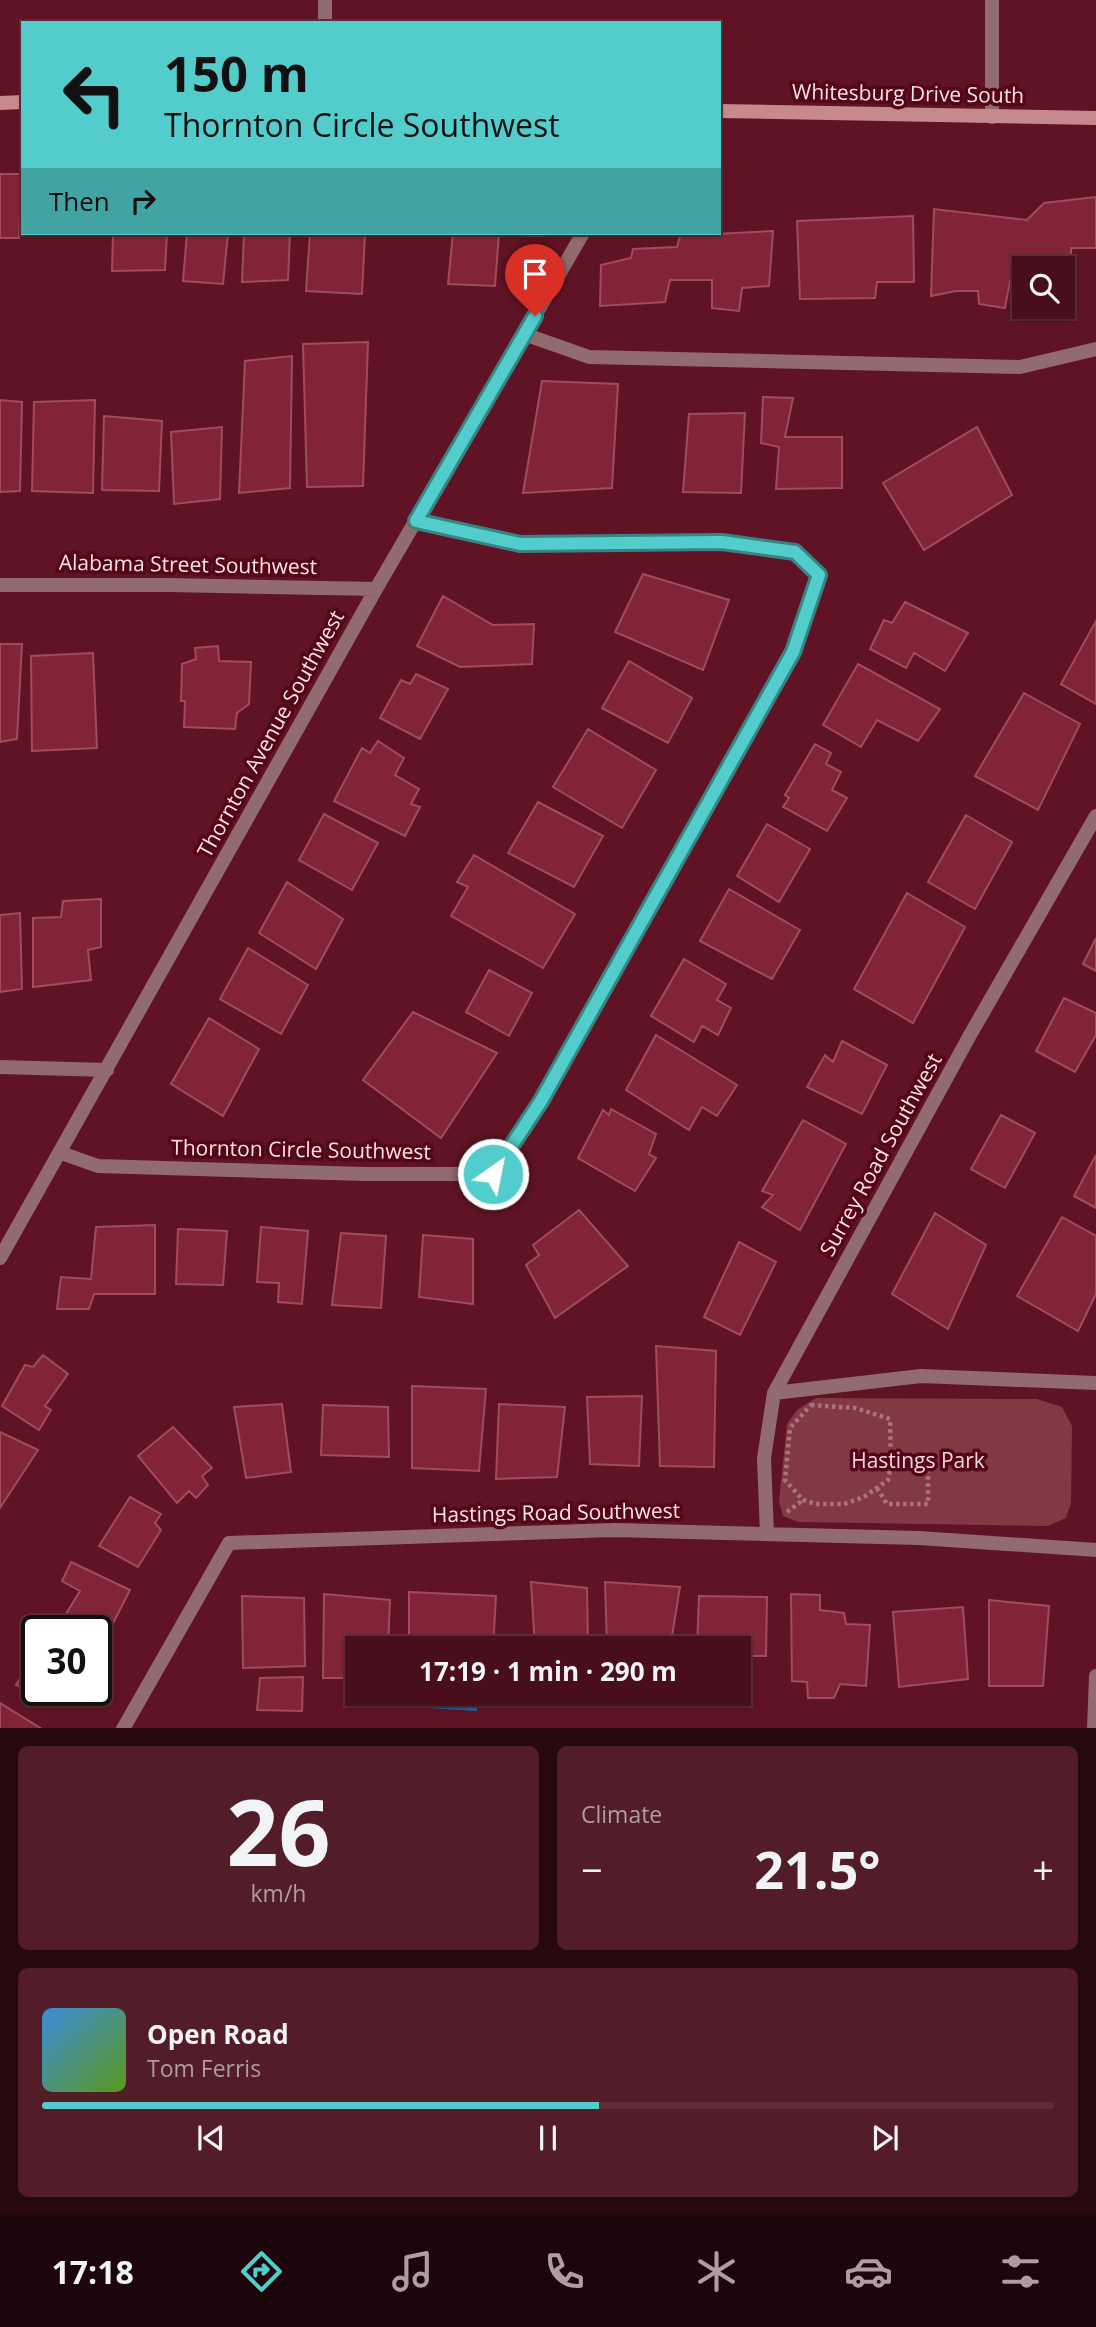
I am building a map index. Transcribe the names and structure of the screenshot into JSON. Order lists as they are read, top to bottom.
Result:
{
  "streets": {
    "main road": ["Whitesburg Drive South"],
    "street": [
      "Alabama Street Southwest",
      "Thornton Avenue Southwest",
      "Thornton Circle Southwest",
      "Surrey Road Southwest",
      "Hastings Road Southwest"
    ]
  },
  "crossings": [
    ["Alabama Street Southwest", "Thornton Avenue Southwest"],
    ["Thornton Avenue Southwest", "Thornton Circle Southwest"],
    ["Surrey Road Southwest", "Hastings Road Southwest"]
  ],
  "parks": ["Hastings Park"],
  "page": {
    "turn": ["150 m", "Thornton Circle Southwest"],
    "then": "Then",
    "limit": "30",
    "trip": "17:19 · 1 min · 290 m",
    "tile": [
      ["26", "km/h"],
      "Climate"
    ],
    "heat": ["−", "21.5°", "+"],
    "song": ["Open Road", "Tom Ferris"],
    "tabs": "17:18"
  }
}
